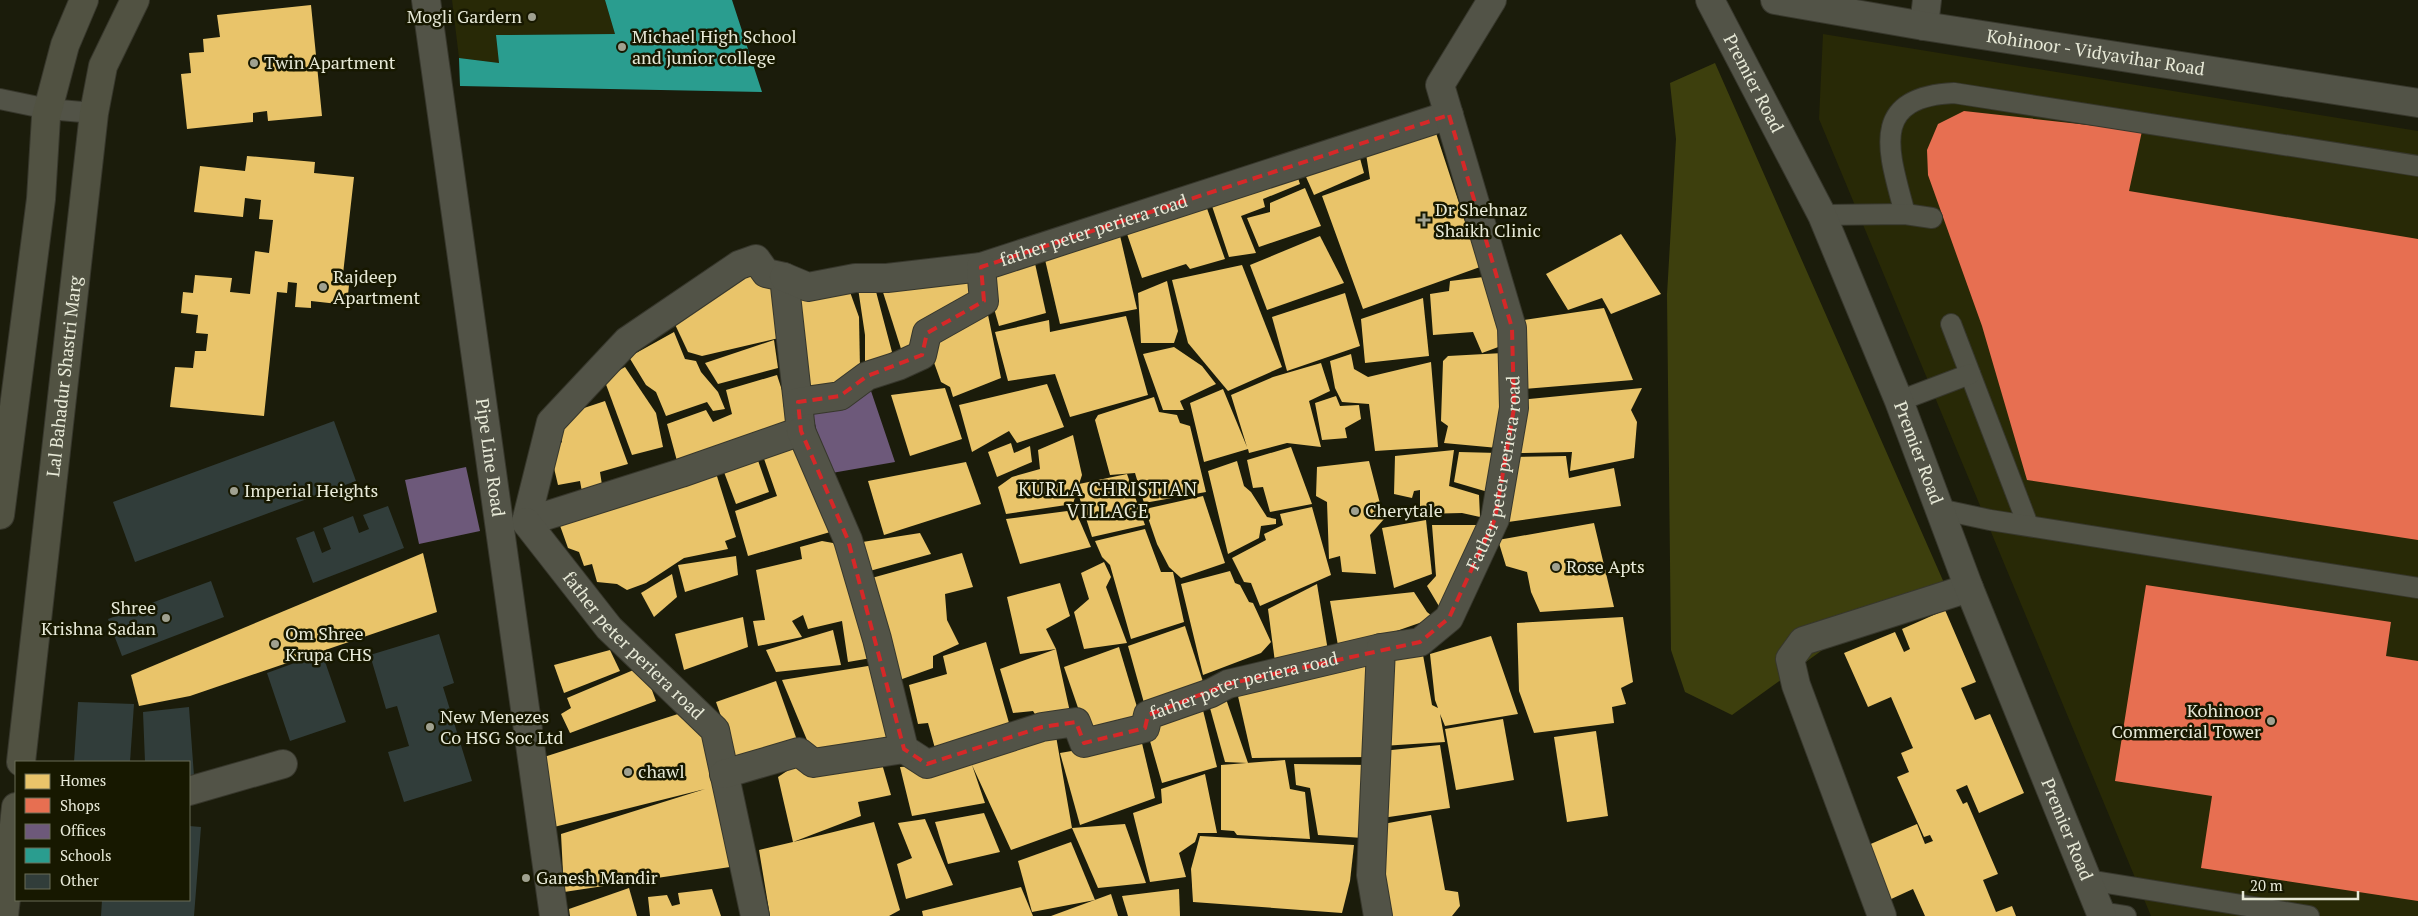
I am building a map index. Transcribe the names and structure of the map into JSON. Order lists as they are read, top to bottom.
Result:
{
  "streets": {
    "main road": ["Lal Bahadur Shastri Marg"],
    "street": [
      "Kohinoor - Vidyavihar Road",
      "Premier Road",
      "father peter periera road",
      "Pipe Line Road",
      "Father peter periera road"
    ]
  },
  "crossings": [
    ["father peter periera road", "Father peter periera road"]
  ],
  "districts": ["KURLA CHRISTIAN VILLAGE"],
  "places": {
    "other": [
      "Mogli Gardern",
      "Michael High School and junior college",
      "Twin Apartment",
      "Rajdeep Apartment",
      "Imperial Heights",
      "Cherytale",
      "Rose Apts",
      "Shree Krishna Sadan",
      "Om Shree Krupa CHS",
      "Kohinoor Commercial Tower",
      "New Menezes Co HSG Soc Ltd",
      "chawl",
      "Ganesh Mandir"
    ],
    "health": ["Dr Shehnaz Shaikh Clinic"]
  },
  "legend": [
    "Homes",
    "Shops",
    "Offices",
    "Schools",
    "Other"
  ],
  "scale_bar": "20 m"
}
